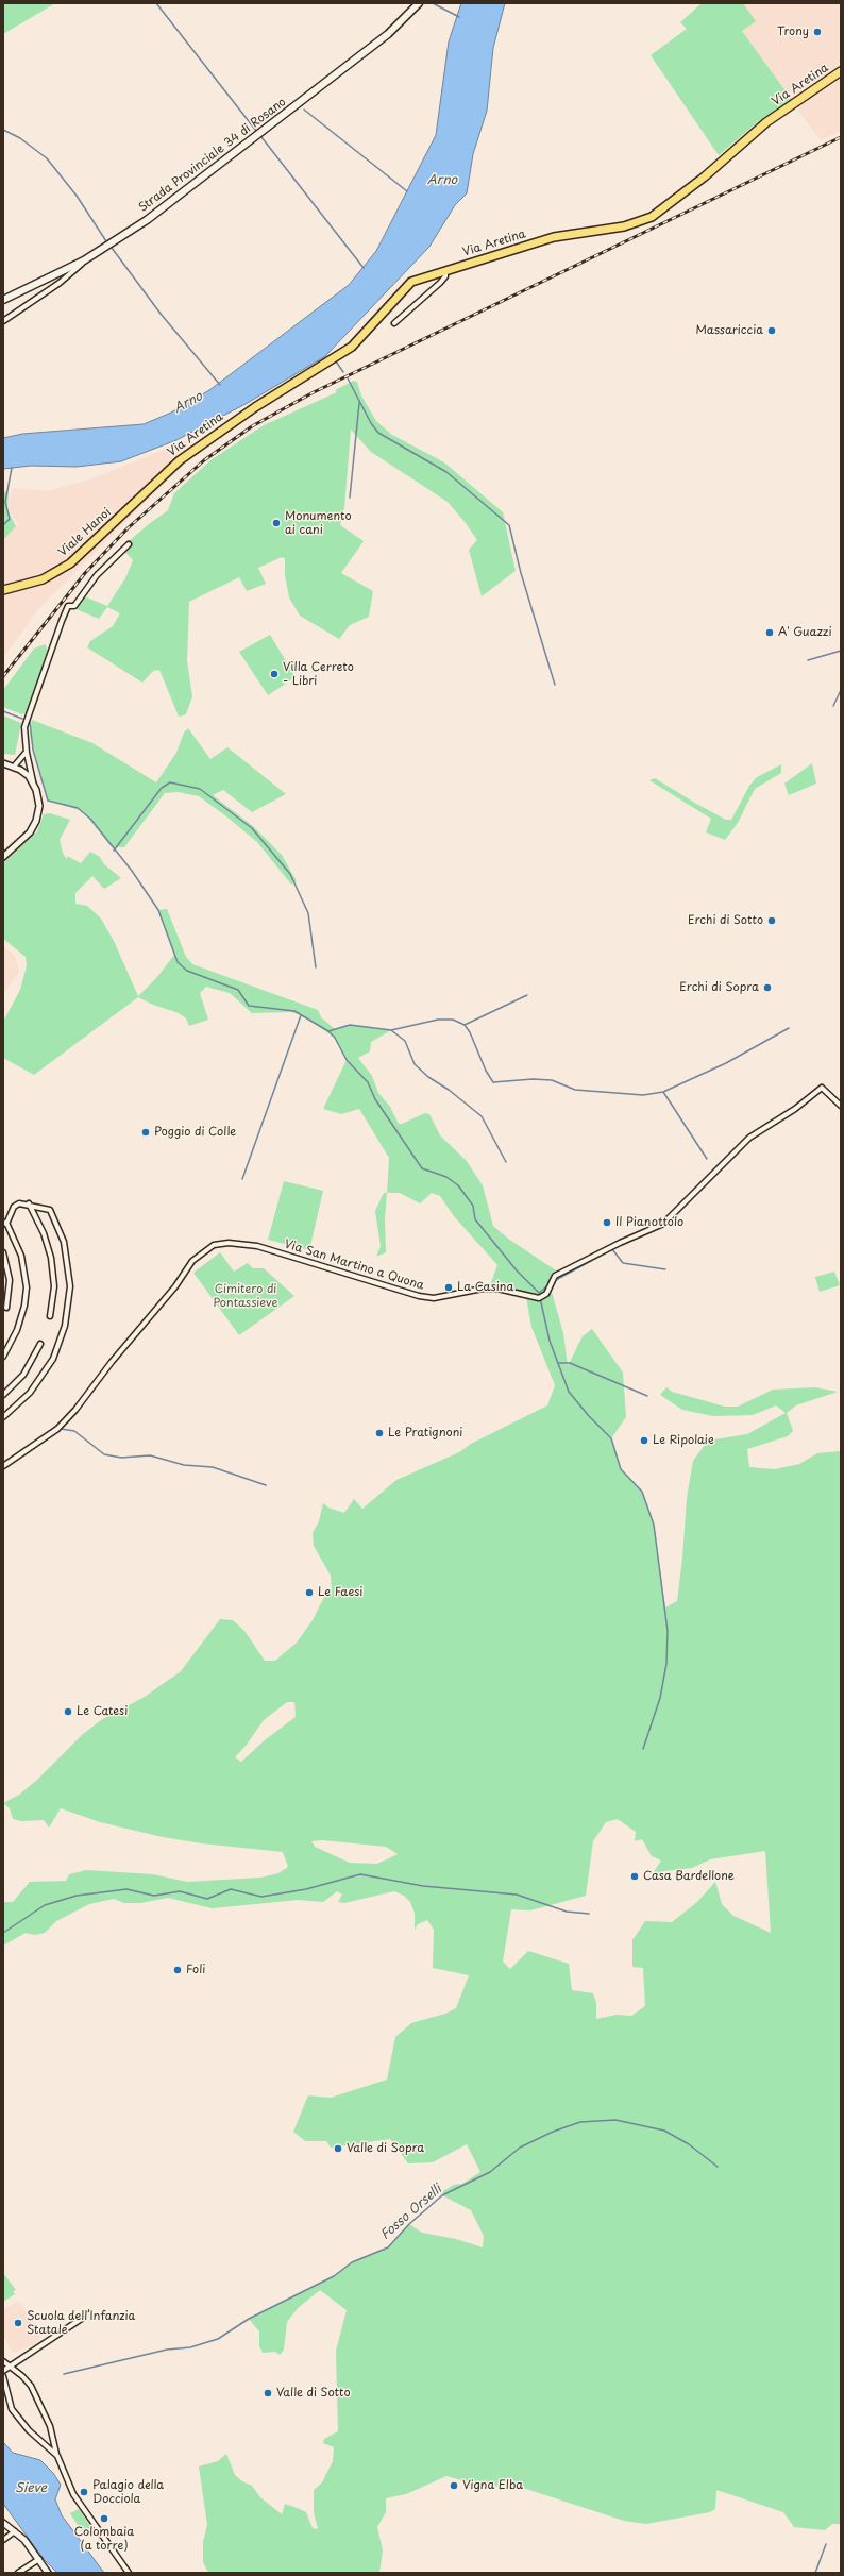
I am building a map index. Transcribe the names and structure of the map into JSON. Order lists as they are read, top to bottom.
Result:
{
  "streets": {
    "main road": ["Via Aretina", "Strada Provinciale 34 di Rosano", "Viale Hanoi"],
    "street": ["Via San Martino a Quona"]
  },
  "crossings": [
    ["Via Aretina", "Viale Hanoi"]
  ],
  "water": ["Arno", "Fosso Orselli", "Sieve"],
  "parks": ["Cimitero di Pontassieve"],
  "places": [
    "Trony",
    "Massariccia",
    "Monumento ai cani",
    "A' Guazzi",
    "Villa Cerreto - Libri",
    "Erchi di Sotto",
    "Erchi di Sopra",
    "Poggio di Colle",
    "Il Pianottolo",
    "La Casina",
    "Le Pratignoni",
    "Le Ripolaie",
    "Le Faesi",
    "Le Catesi",
    "Casa Bardellone",
    "Foli",
    "Valle di Sopra",
    "Scuola dell’Infanzia Statale",
    "Valle di Sotto",
    "Vigna Elba",
    "Palagio della Docciola",
    "Colombaia (a torre)"
  ]
}
